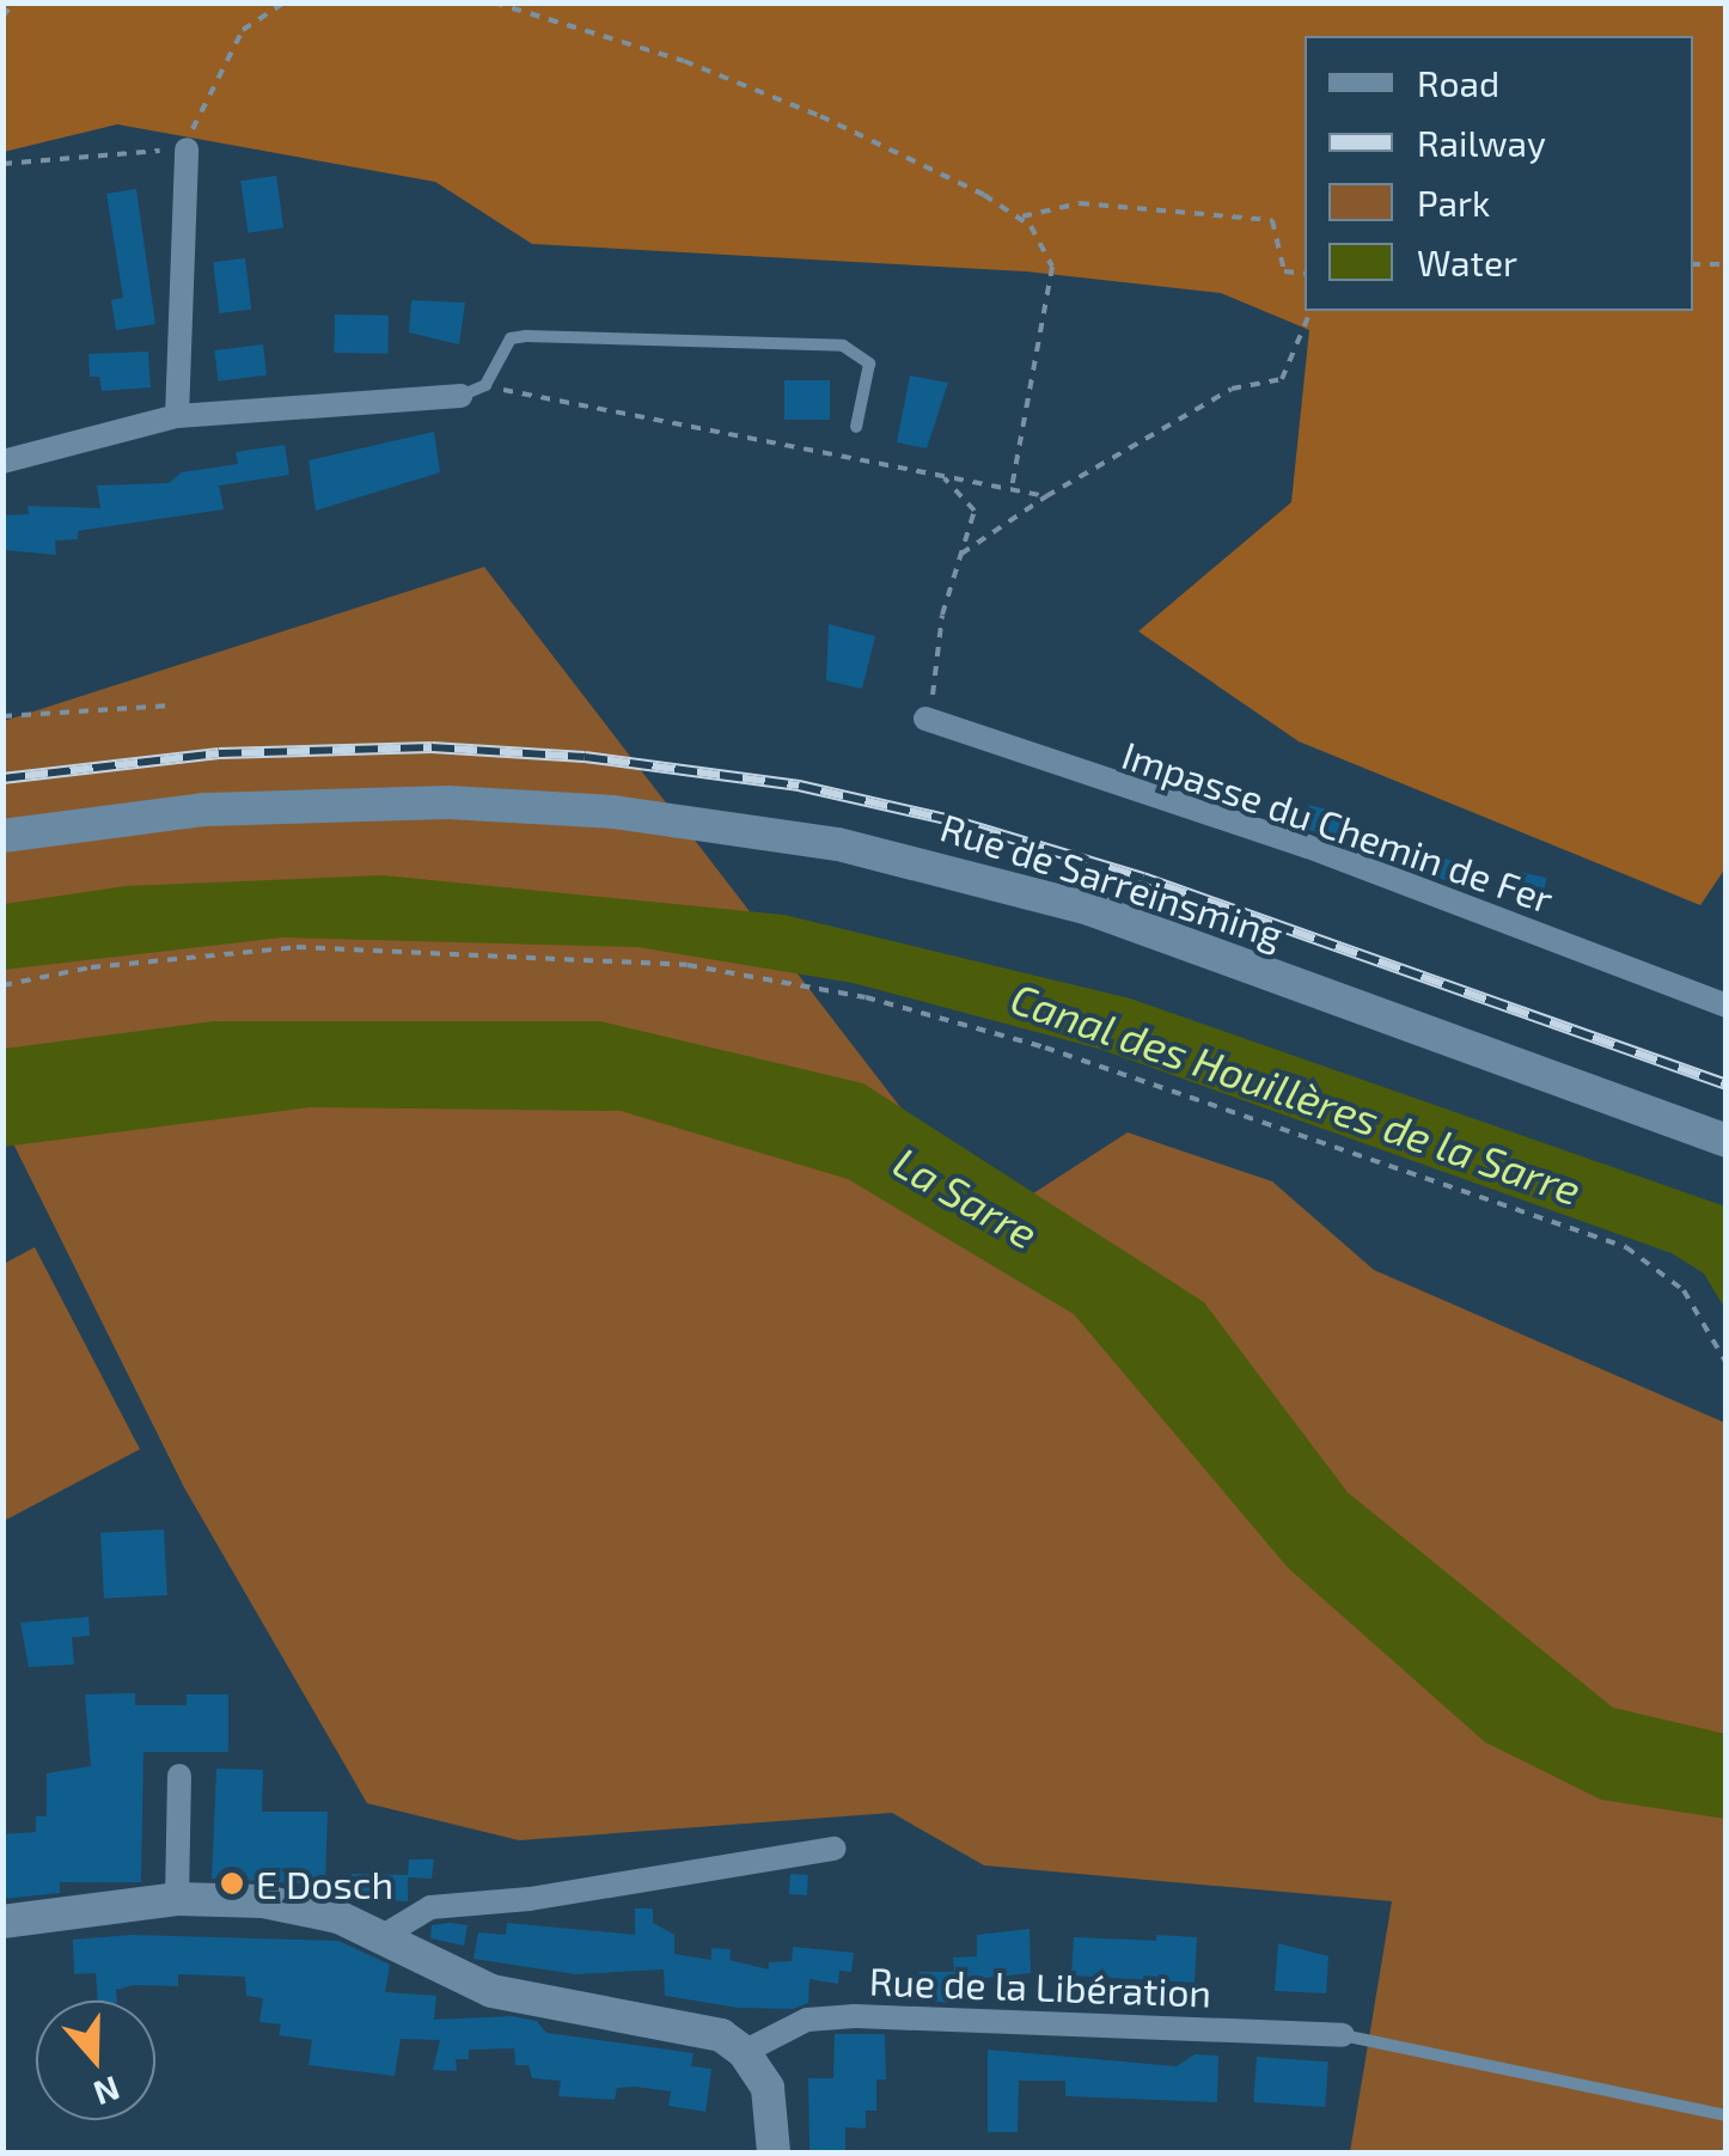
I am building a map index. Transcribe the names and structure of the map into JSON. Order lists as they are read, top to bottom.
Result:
{
  "streets": {
    "street": ["Impasse du Chemin de Fer", "Rue de Sarreinsming", "Rue de la Libération"]
  },
  "water": ["Canal des Houillères de la Sarre", "La Sarre"],
  "places": ["E Dosch"],
  "legend": [
    "Road",
    "Railway",
    "Park",
    "Water"
  ],
  "north": "bottom"
}
